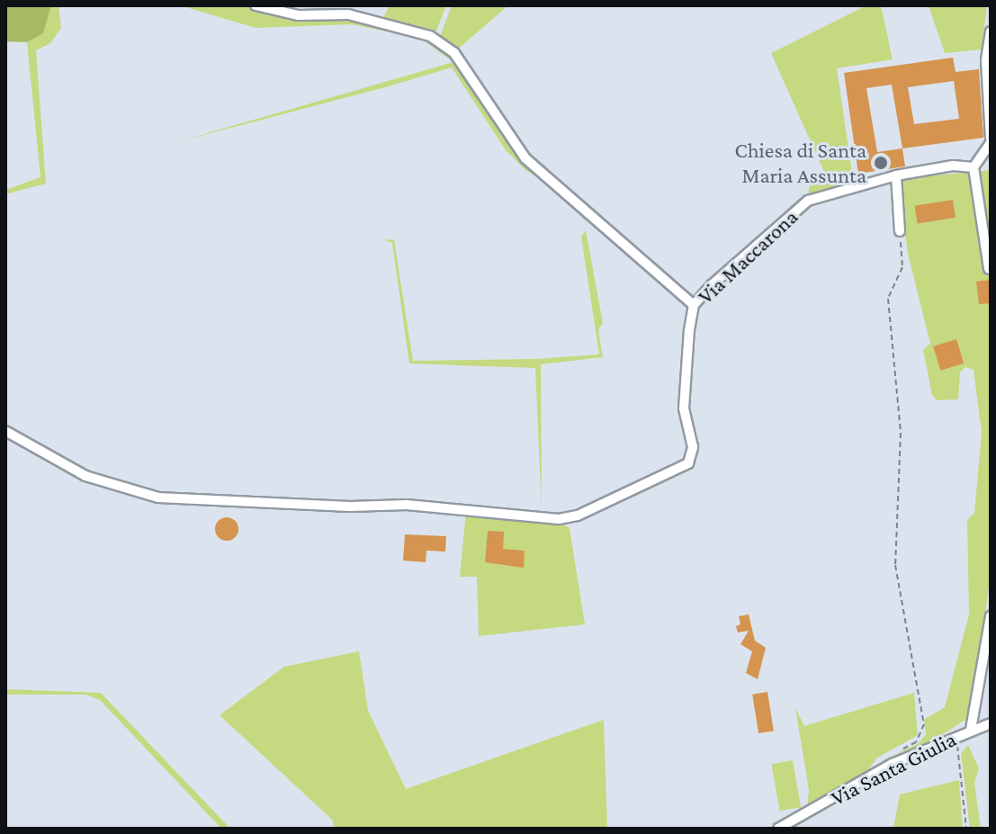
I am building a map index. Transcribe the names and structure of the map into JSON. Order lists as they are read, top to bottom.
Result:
{
  "streets": {
    "street": ["Via Maccarona", "Via Santa Giulia"]
  },
  "places": ["Chiesa di Santa Maria Assunta"]
}
